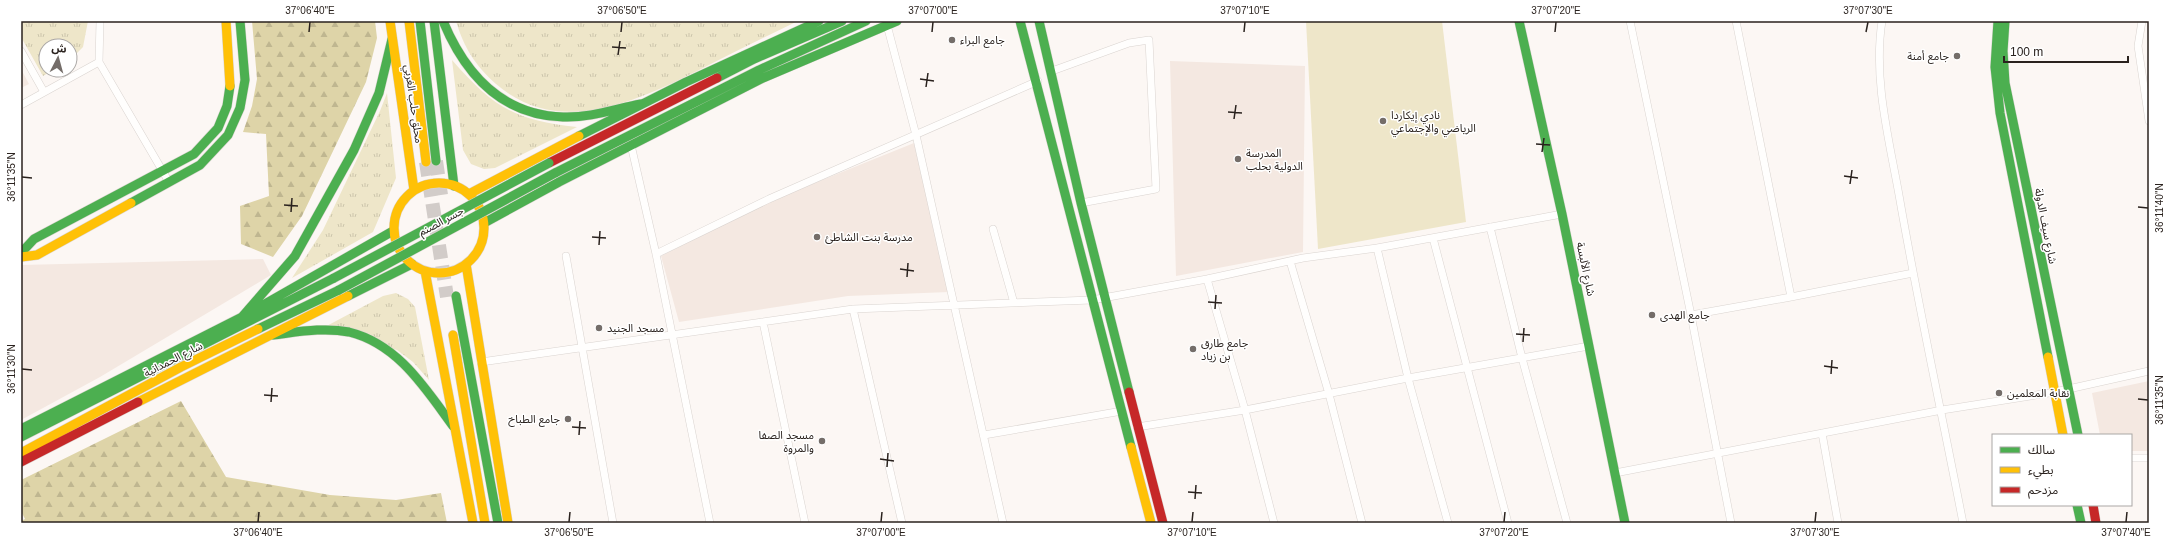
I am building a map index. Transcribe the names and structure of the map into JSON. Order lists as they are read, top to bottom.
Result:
{
  "streets": {
    "main road": [
      "محلق حلب الغربي",
      "جسر الصنم",
      "شارع سيف الدولة",
      "شارع الألبسة",
      "شارع الحمدانية"
    ]
  },
  "crossings": [
    ["جسر الصنم", "شارع الحمدانية"]
  ],
  "places": [
    "جامع البراء",
    "جامع أمنة",
    "نادي إيكاردا الرياضي والإجتماعي",
    "المدرسة الدولية بحلب",
    "مدرسة بنت الشاطئ",
    "جامع الهدى",
    "مسجد الجنيد",
    "جامع طارق بن زياد",
    "نقابة المعلمين",
    "جامع الطباخ",
    "مسجد الصفا والمروة"
  ],
  "legend": ["سالك", "بطيء", "مزدحم"],
  "scale_bar": "100 m",
  "north": "top",
  "coordinates": [
    "37°06'40\"E",
    "37°06'50\"E",
    "37°07'00\"E",
    "37°07'10\"E",
    "37°07'20\"E",
    "37°07'30\"E",
    "36°11'35\"N",
    "36°11'40\"N",
    "36°11'30\"N",
    "37°07'40\"E"
  ]
}
